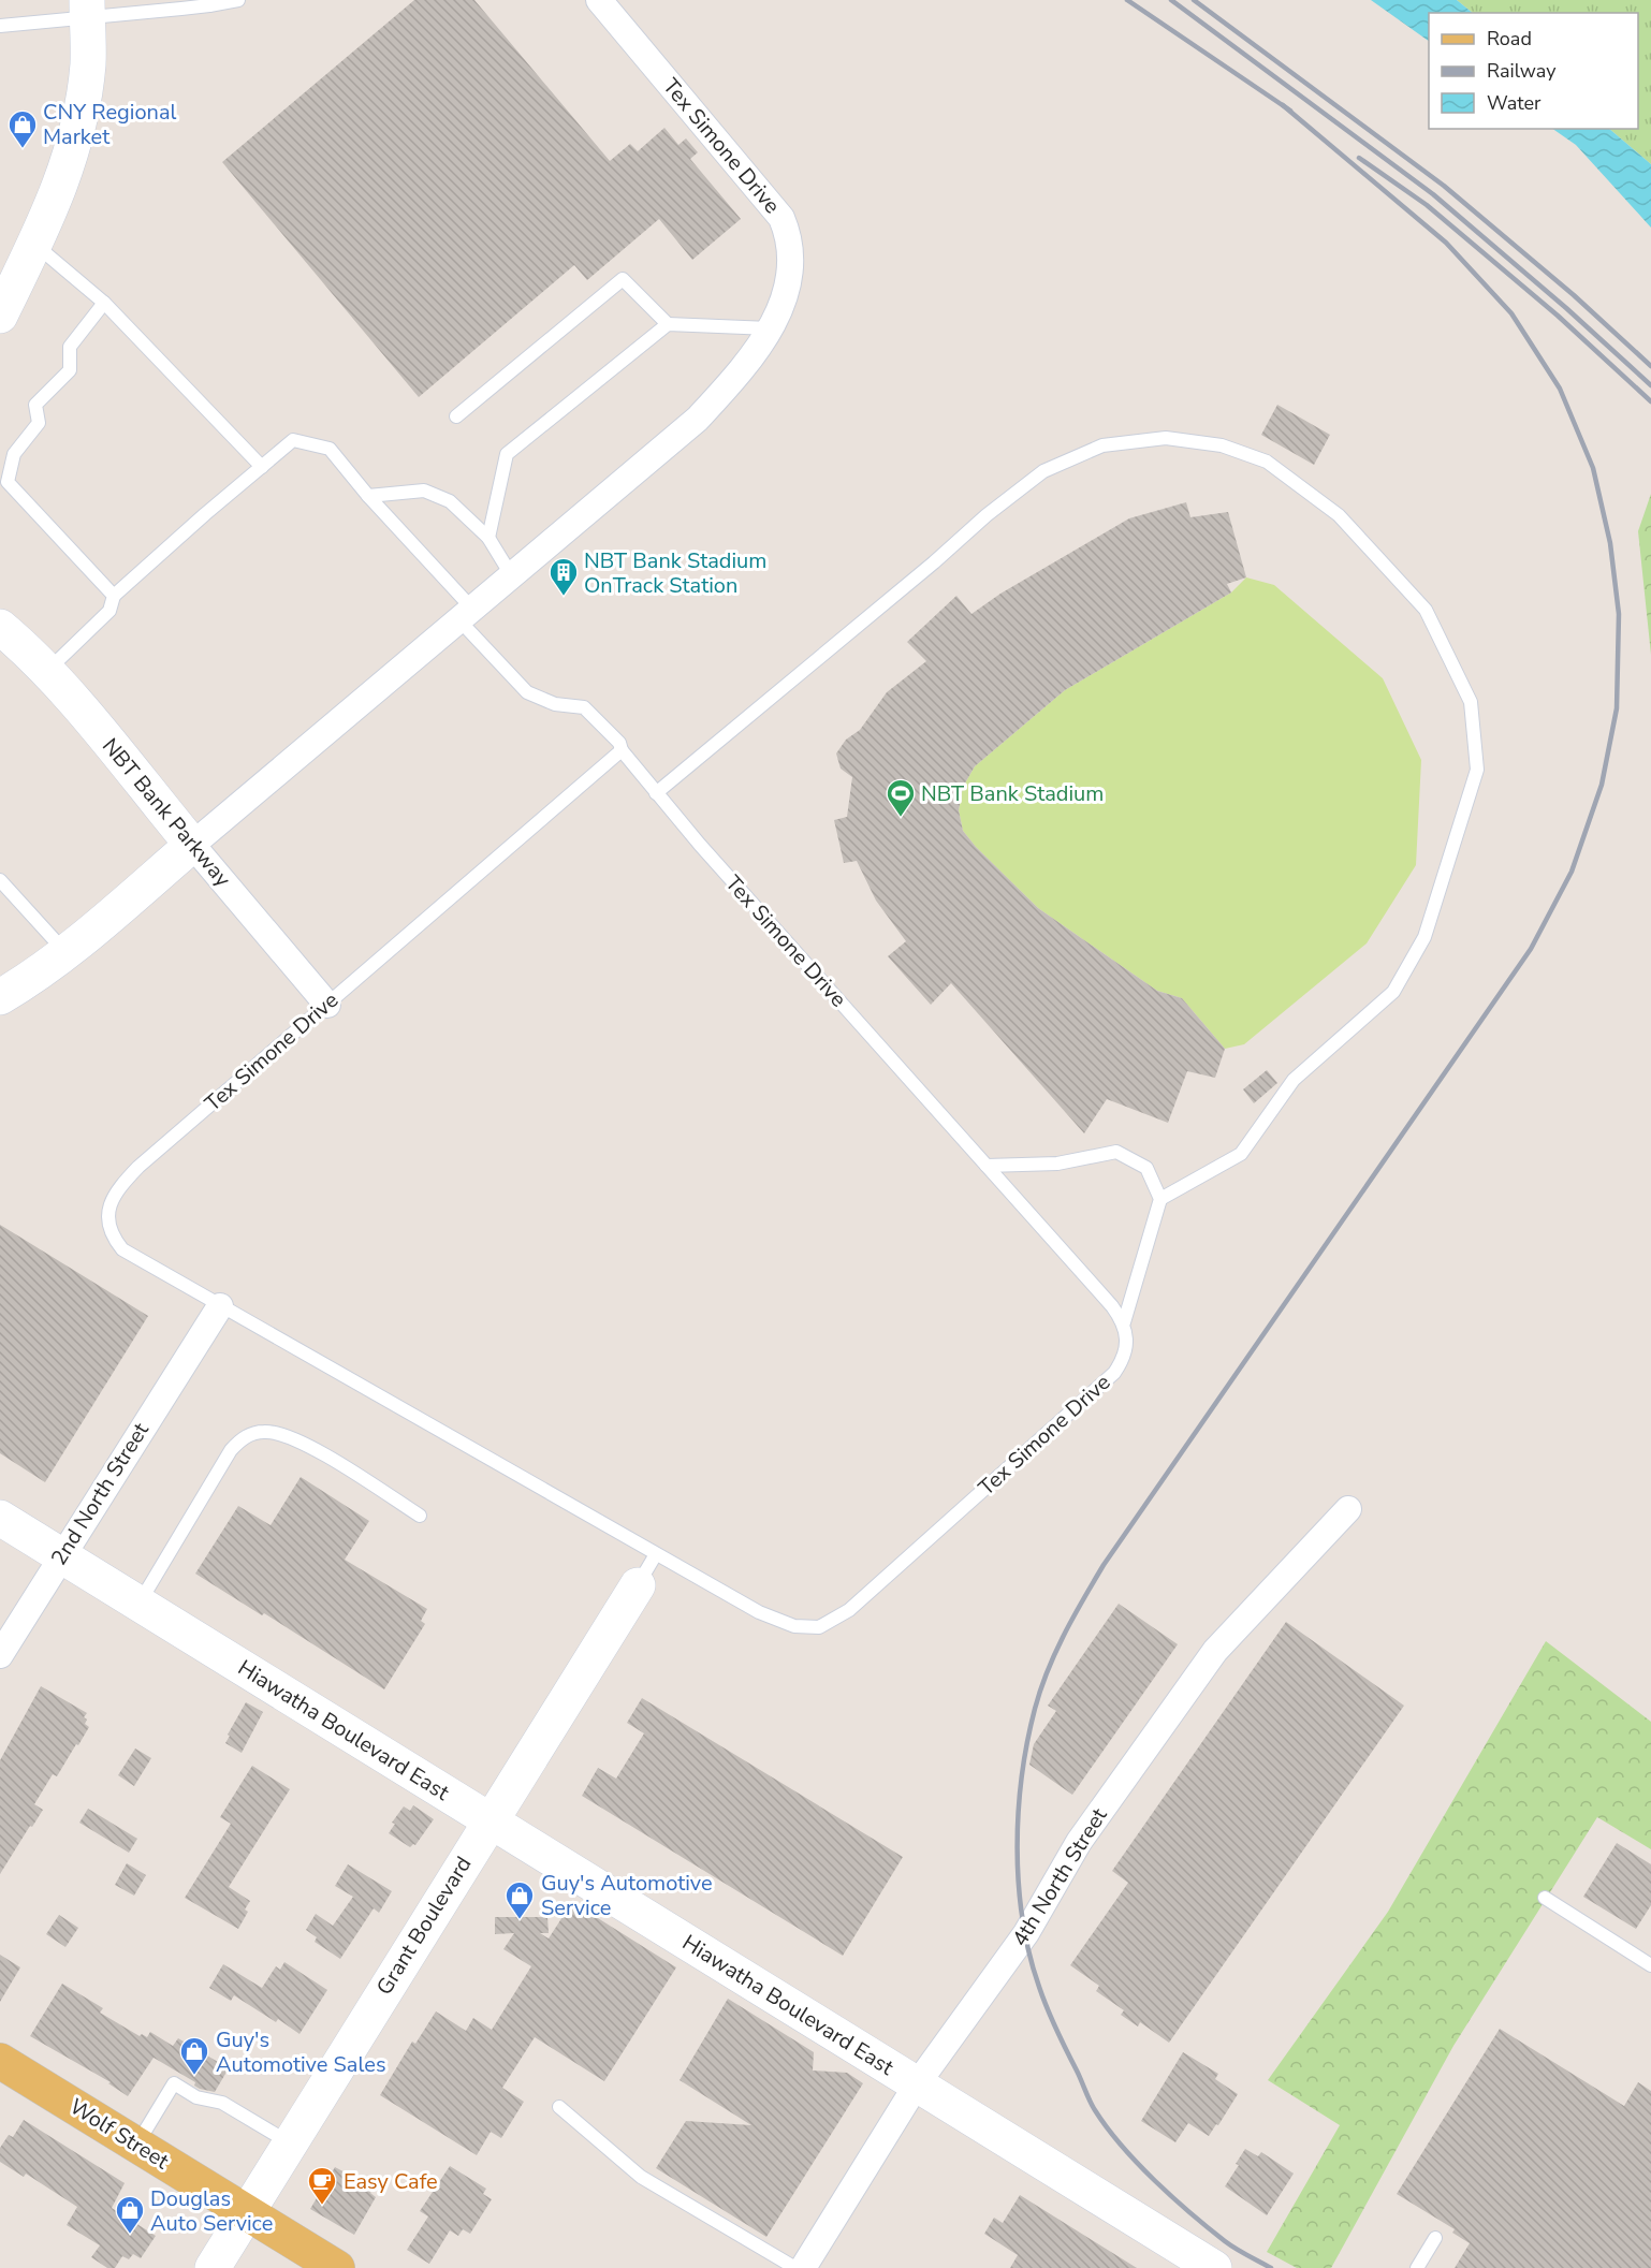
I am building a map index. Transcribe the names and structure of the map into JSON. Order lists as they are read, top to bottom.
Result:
{
  "streets": {
    "main road": ["Wolf Street"],
    "street": [
      "Tex Simone Drive",
      "NBT Bank Parkway",
      "2nd North Street",
      "Hiawatha Boulevard East",
      "4th North Street",
      "Grant Boulevard"
    ]
  },
  "crossings": [
    ["Tex Simone Drive", "NBT Bank Parkway"],
    ["Tex Simone Drive", "2nd North Street"],
    ["2nd North Street", "Hiawatha Boulevard East"],
    ["Hiawatha Boulevard East", "4th North Street"],
    ["Hiawatha Boulevard East", "Grant Boulevard"],
    ["Grant Boulevard", "Wolf Street"]
  ],
  "places": {
    "shop": [
      "CNY Regional Market",
      "Guy's Automotive Service",
      "Guy's Automotive Sales",
      "Douglas Auto Service"
    ],
    "building": ["NBT Bank Stadium OnTrack Station"],
    "sports": ["NBT Bank Stadium"],
    "cafe": ["Easy Cafe"]
  },
  "legend": ["Road", "Railway", "Water"]
}
